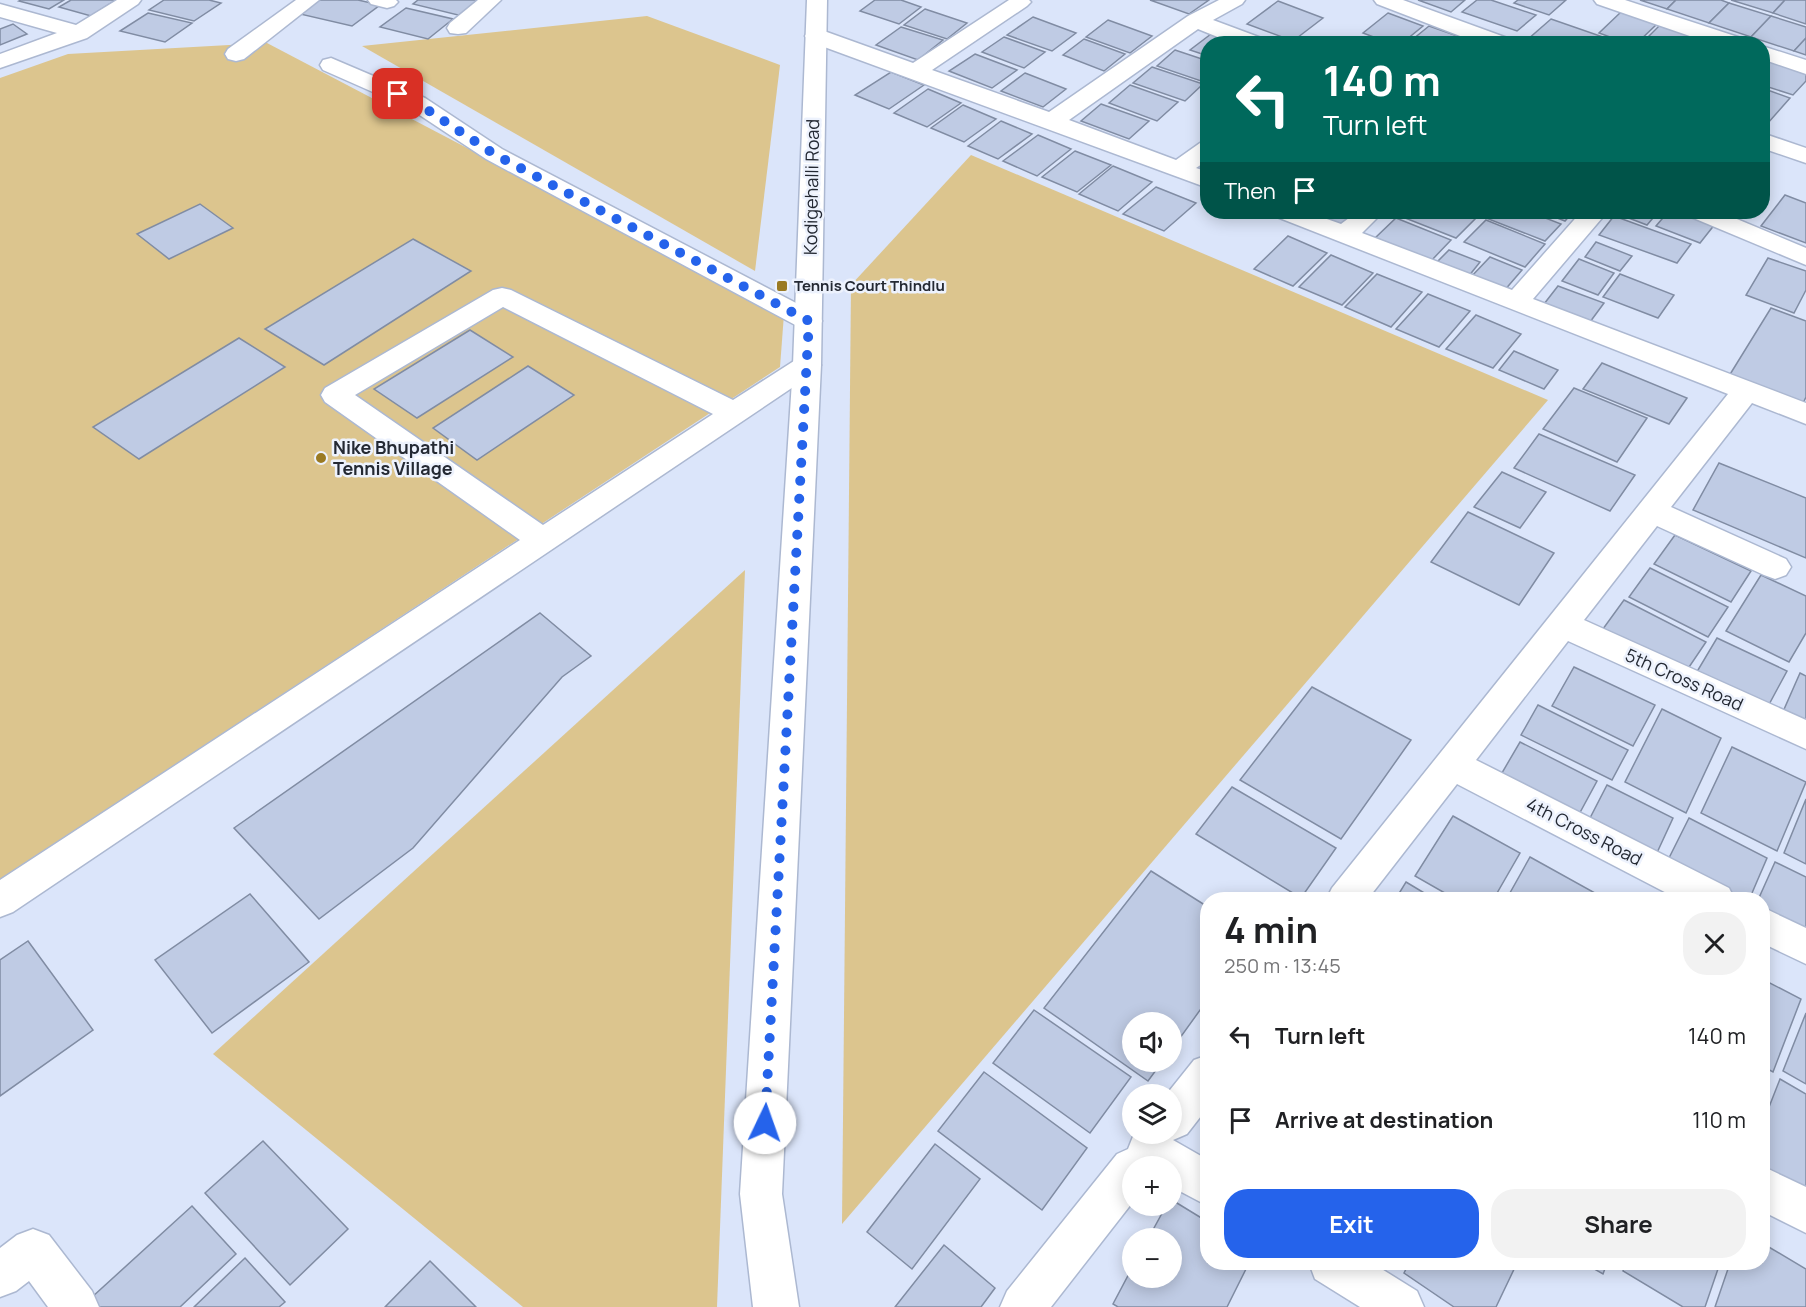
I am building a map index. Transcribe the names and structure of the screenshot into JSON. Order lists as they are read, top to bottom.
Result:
{
  "streets": {
    "street": ["Kodigehalli Road", "5th Cross Road", "4th Cross Road"]
  },
  "places": {
    "transit": ["Tennis Court Thindlu"],
    "other": ["Nike Bhupathi Tennis Village"]
  },
  "page": {
    "turn": ["140 m", "Turn left"],
    "then": "Then",
    "heading": ["4 min", "250 m · 13:45"],
    "list": [
      {
        "name": "Turn left",
        "value": "140 m"
      },
      {
        "name": "Arrive at destination",
        "value": "110 m"
      }
    ],
    "map_buttons": ["+", "−"],
    "buttons": ["Exit", "Share"]
  }
}
